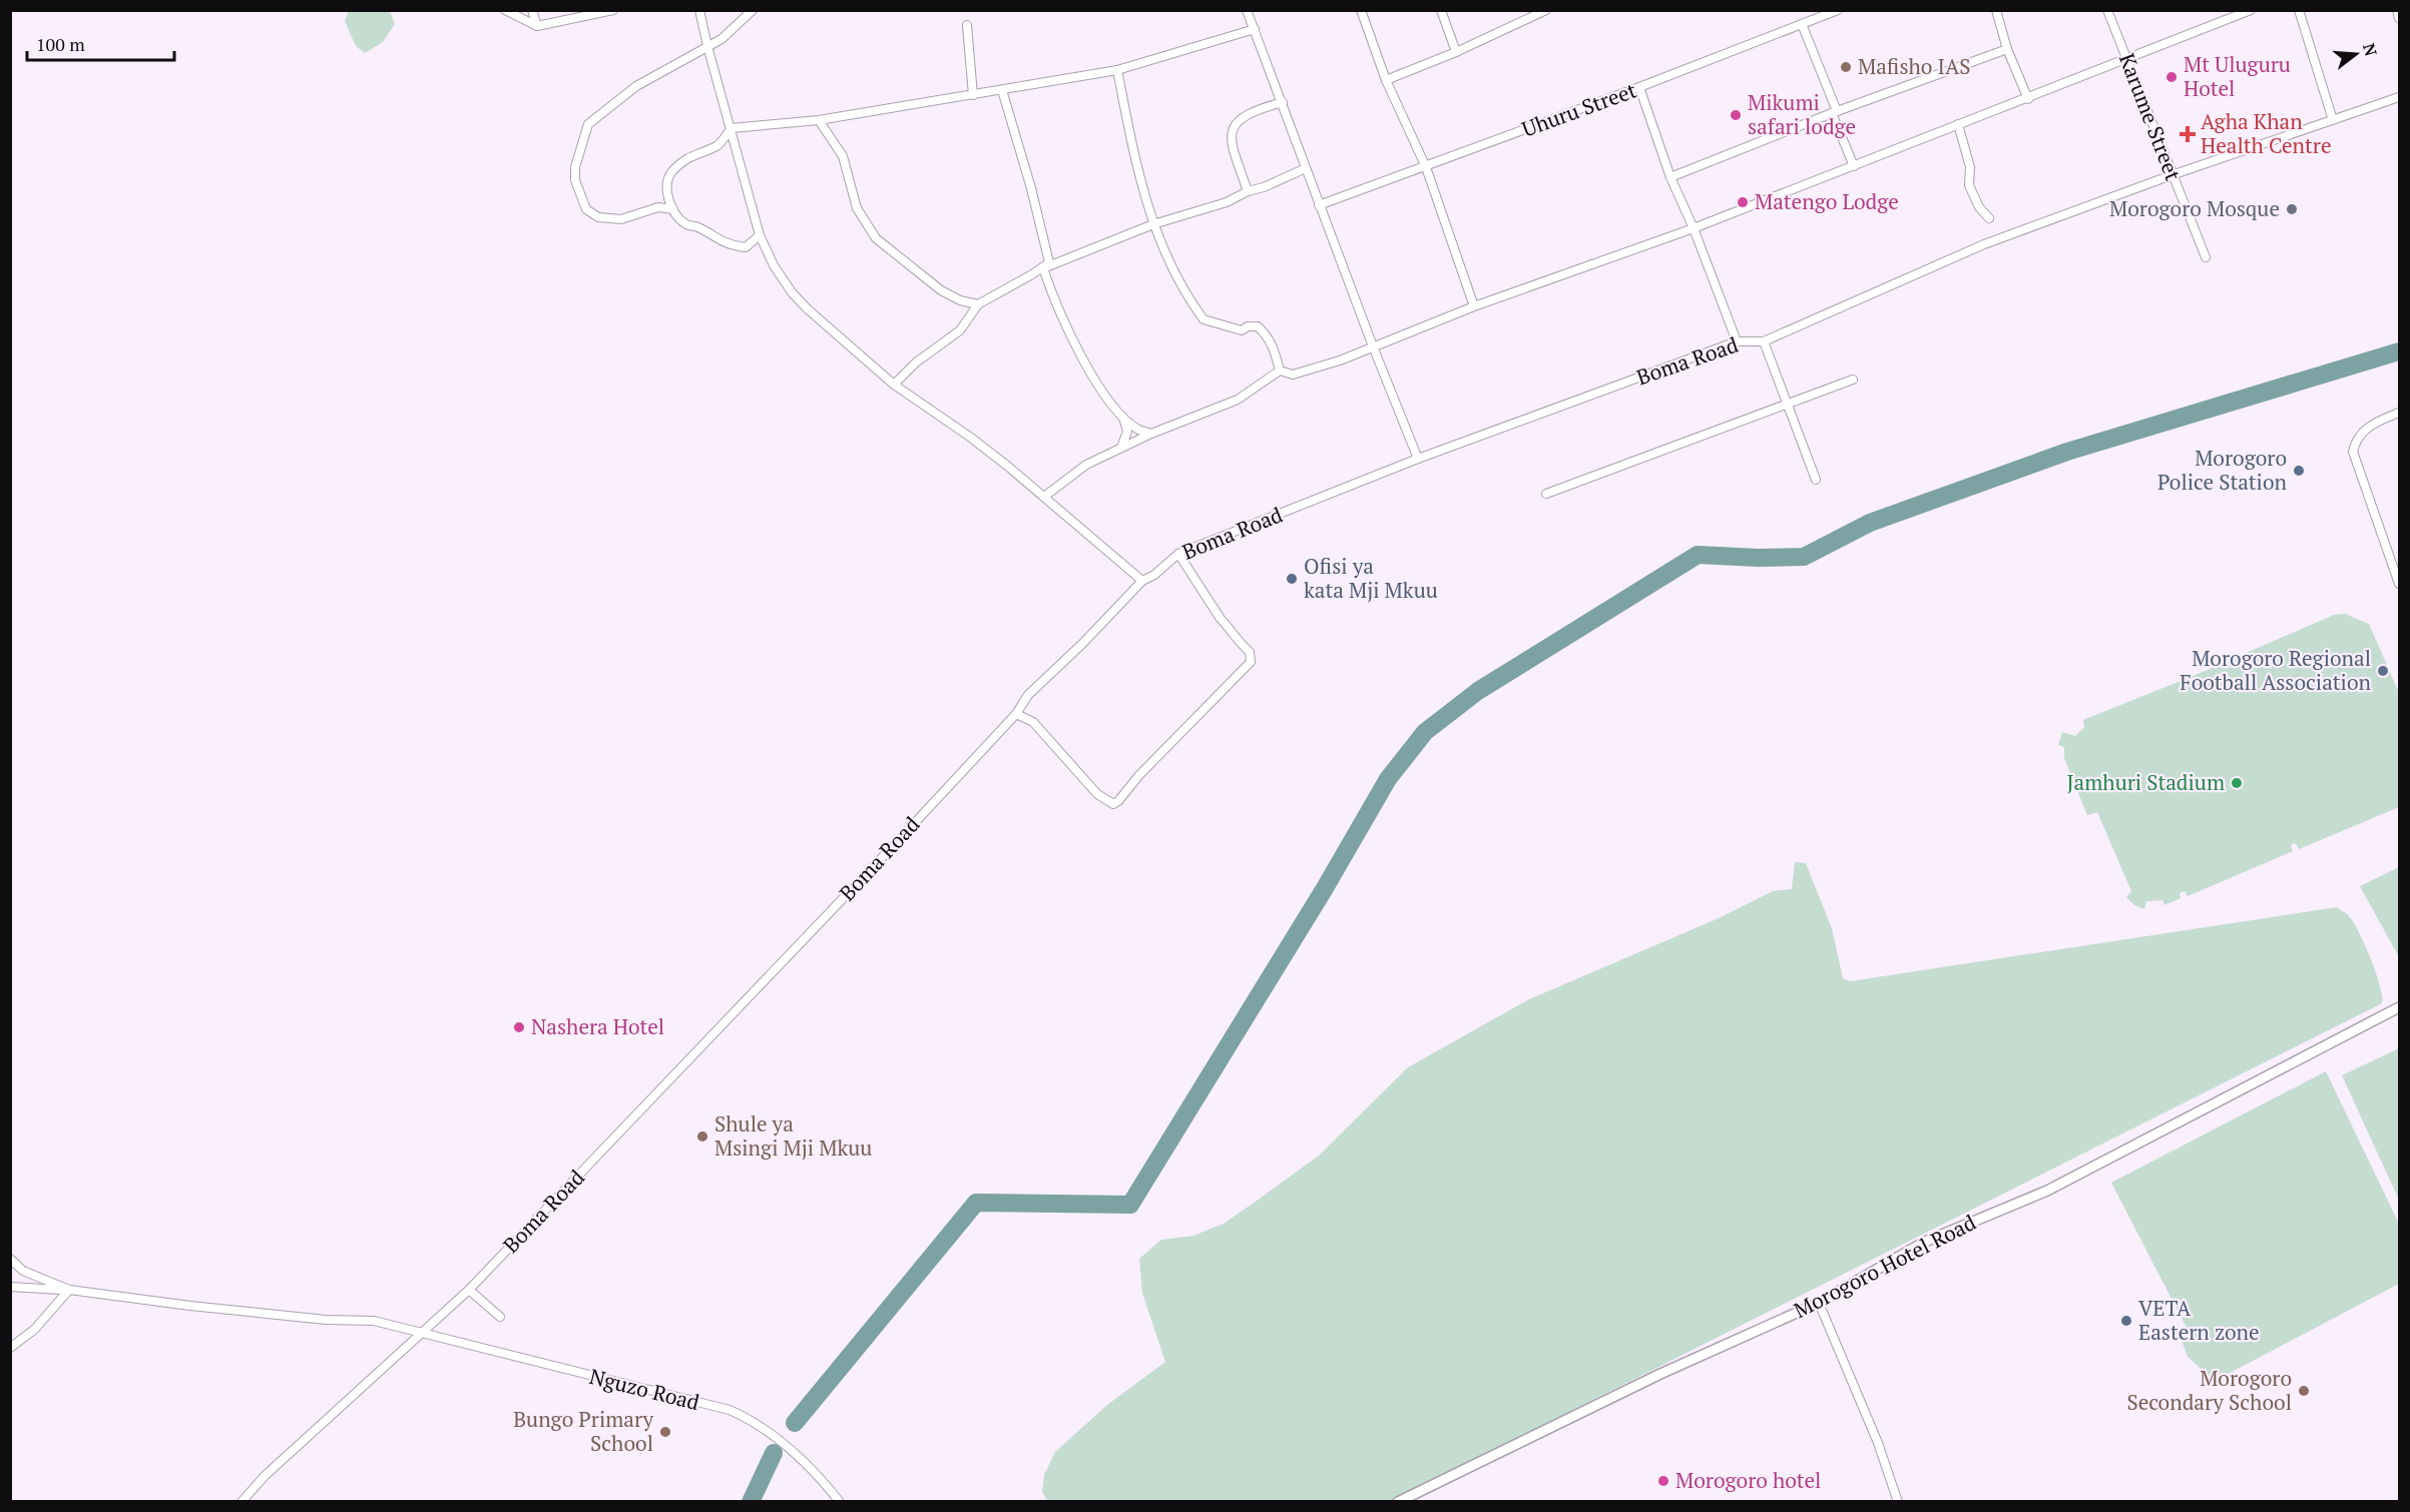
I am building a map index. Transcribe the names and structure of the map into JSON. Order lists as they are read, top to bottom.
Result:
{
  "streets": {
    "street": [
      "Uhuru Street",
      "Karume Street",
      "Boma Road",
      "Morogoro Hotel Road",
      "Nguzo Road"
    ]
  },
  "crossings": [
    ["Karume Street", "Boma Road"],
    ["Boma Road", "Nguzo Road"]
  ],
  "places": {
    "other": [
      "Mafisho IAS",
      "Mt Uluguru Hotel",
      "Mikumi safari lodge",
      "Matengo Lodge",
      "Morogoro Mosque",
      "Morogoro Police Station",
      "Ofisi ya kata Mji Mkuu",
      "Morogoro Regional Football Association",
      "Jamhuri Stadium",
      "Nashera Hotel",
      "Shule ya Msingi Mji Mkuu",
      "VETA Eastern zone",
      "Morogoro Secondary School",
      "Bungo Primary School",
      "Morogoro hotel"
    ],
    "health": ["Agha Khan Health Centre"]
  },
  "scale_bar": "100 m",
  "north": "right"
}
